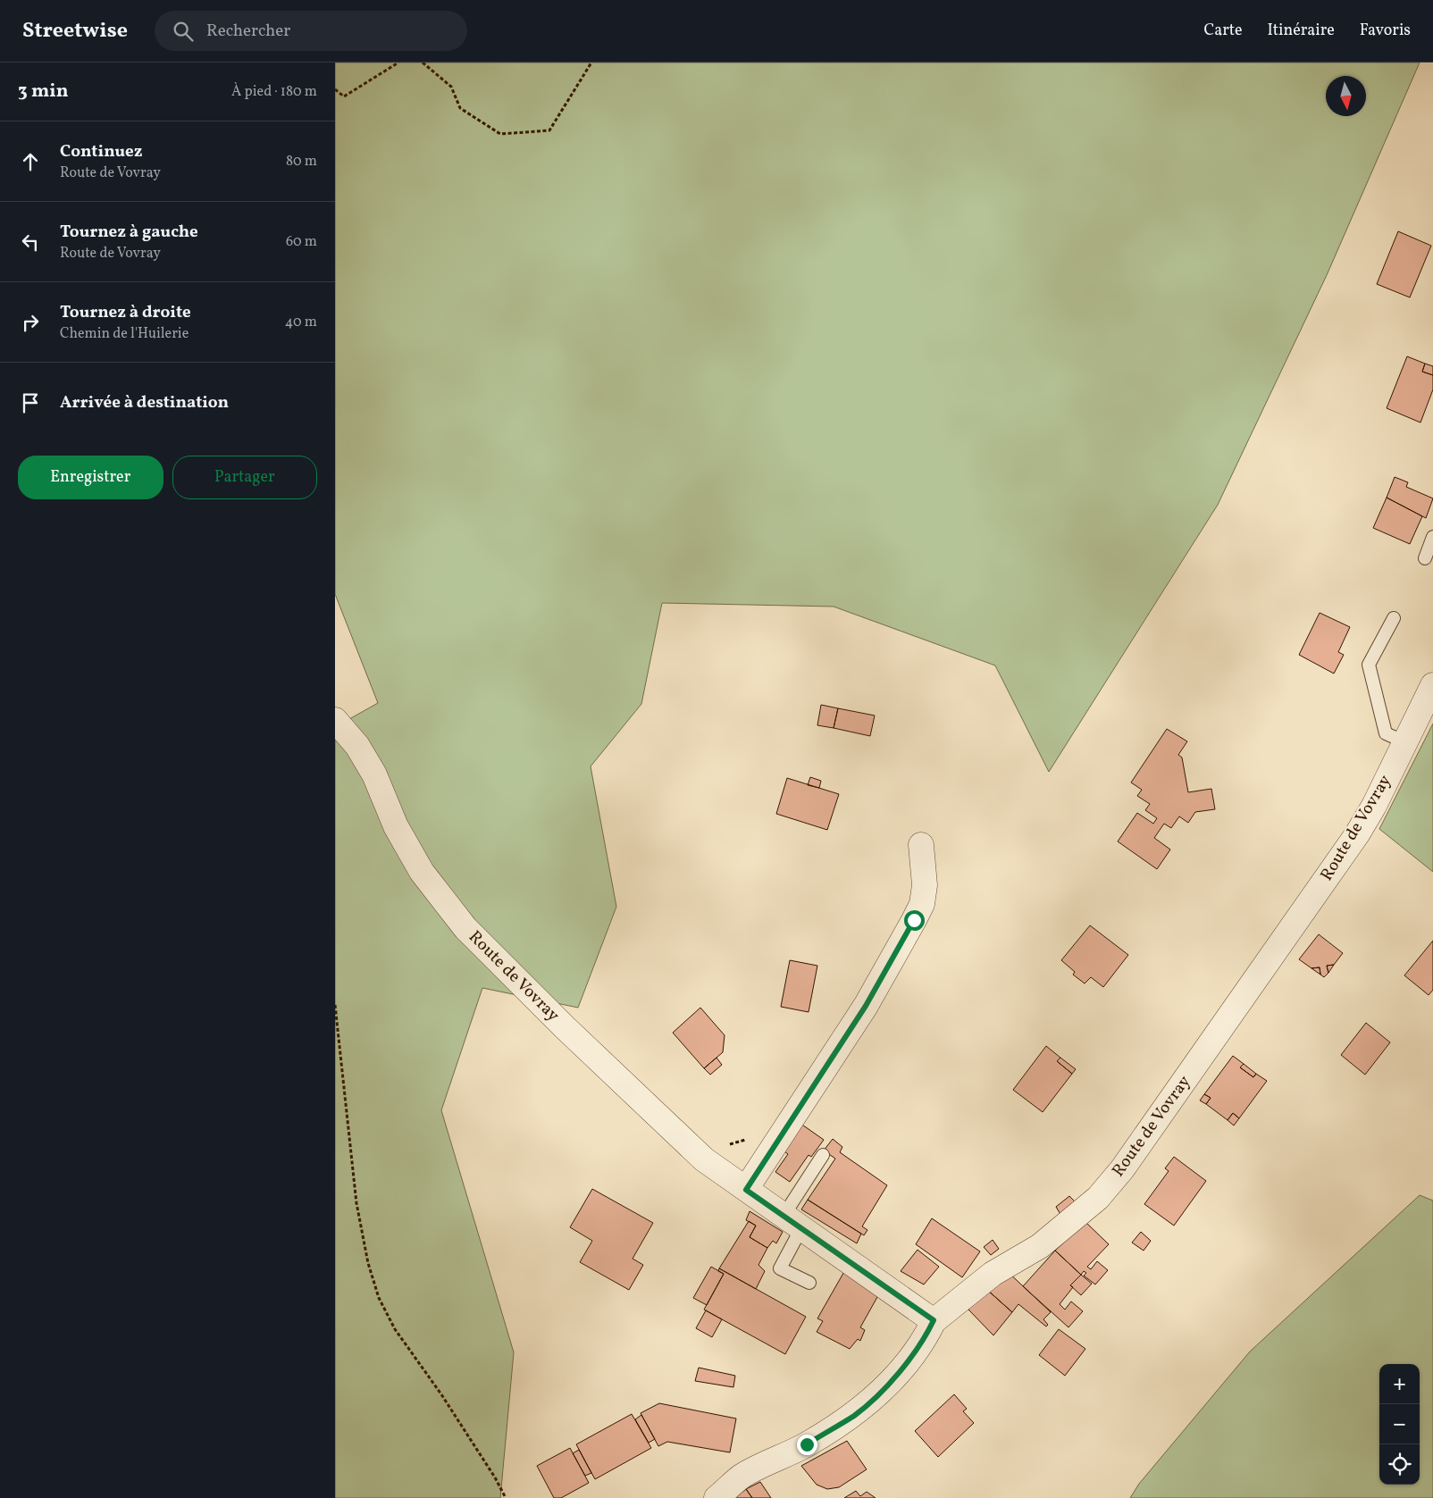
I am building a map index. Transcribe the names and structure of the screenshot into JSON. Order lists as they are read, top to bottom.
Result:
{
  "streets": {
    "street": ["Route de Vovray"]
  },
  "north": "bottom",
  "page": {
    "header": "Streetwise",
    "search": "Rechercher",
    "nav": ["Carte", "Itinéraire", "Favoris"],
    "heading": ["3 min", "À pied · 180 m"],
    "list": [
      ["Continuez", "Route de Vovray", "80 m"],
      ["Tournez à gauche", "Route de Vovray", "60 m"],
      ["Tournez à droite", "Chemin de l'Huilerie", "40 m"],
      "Arrivée à destination"
    ],
    "buttons": ["Enregistrer", "Partager"],
    "map_buttons": ["+", "−"]
  }
}
